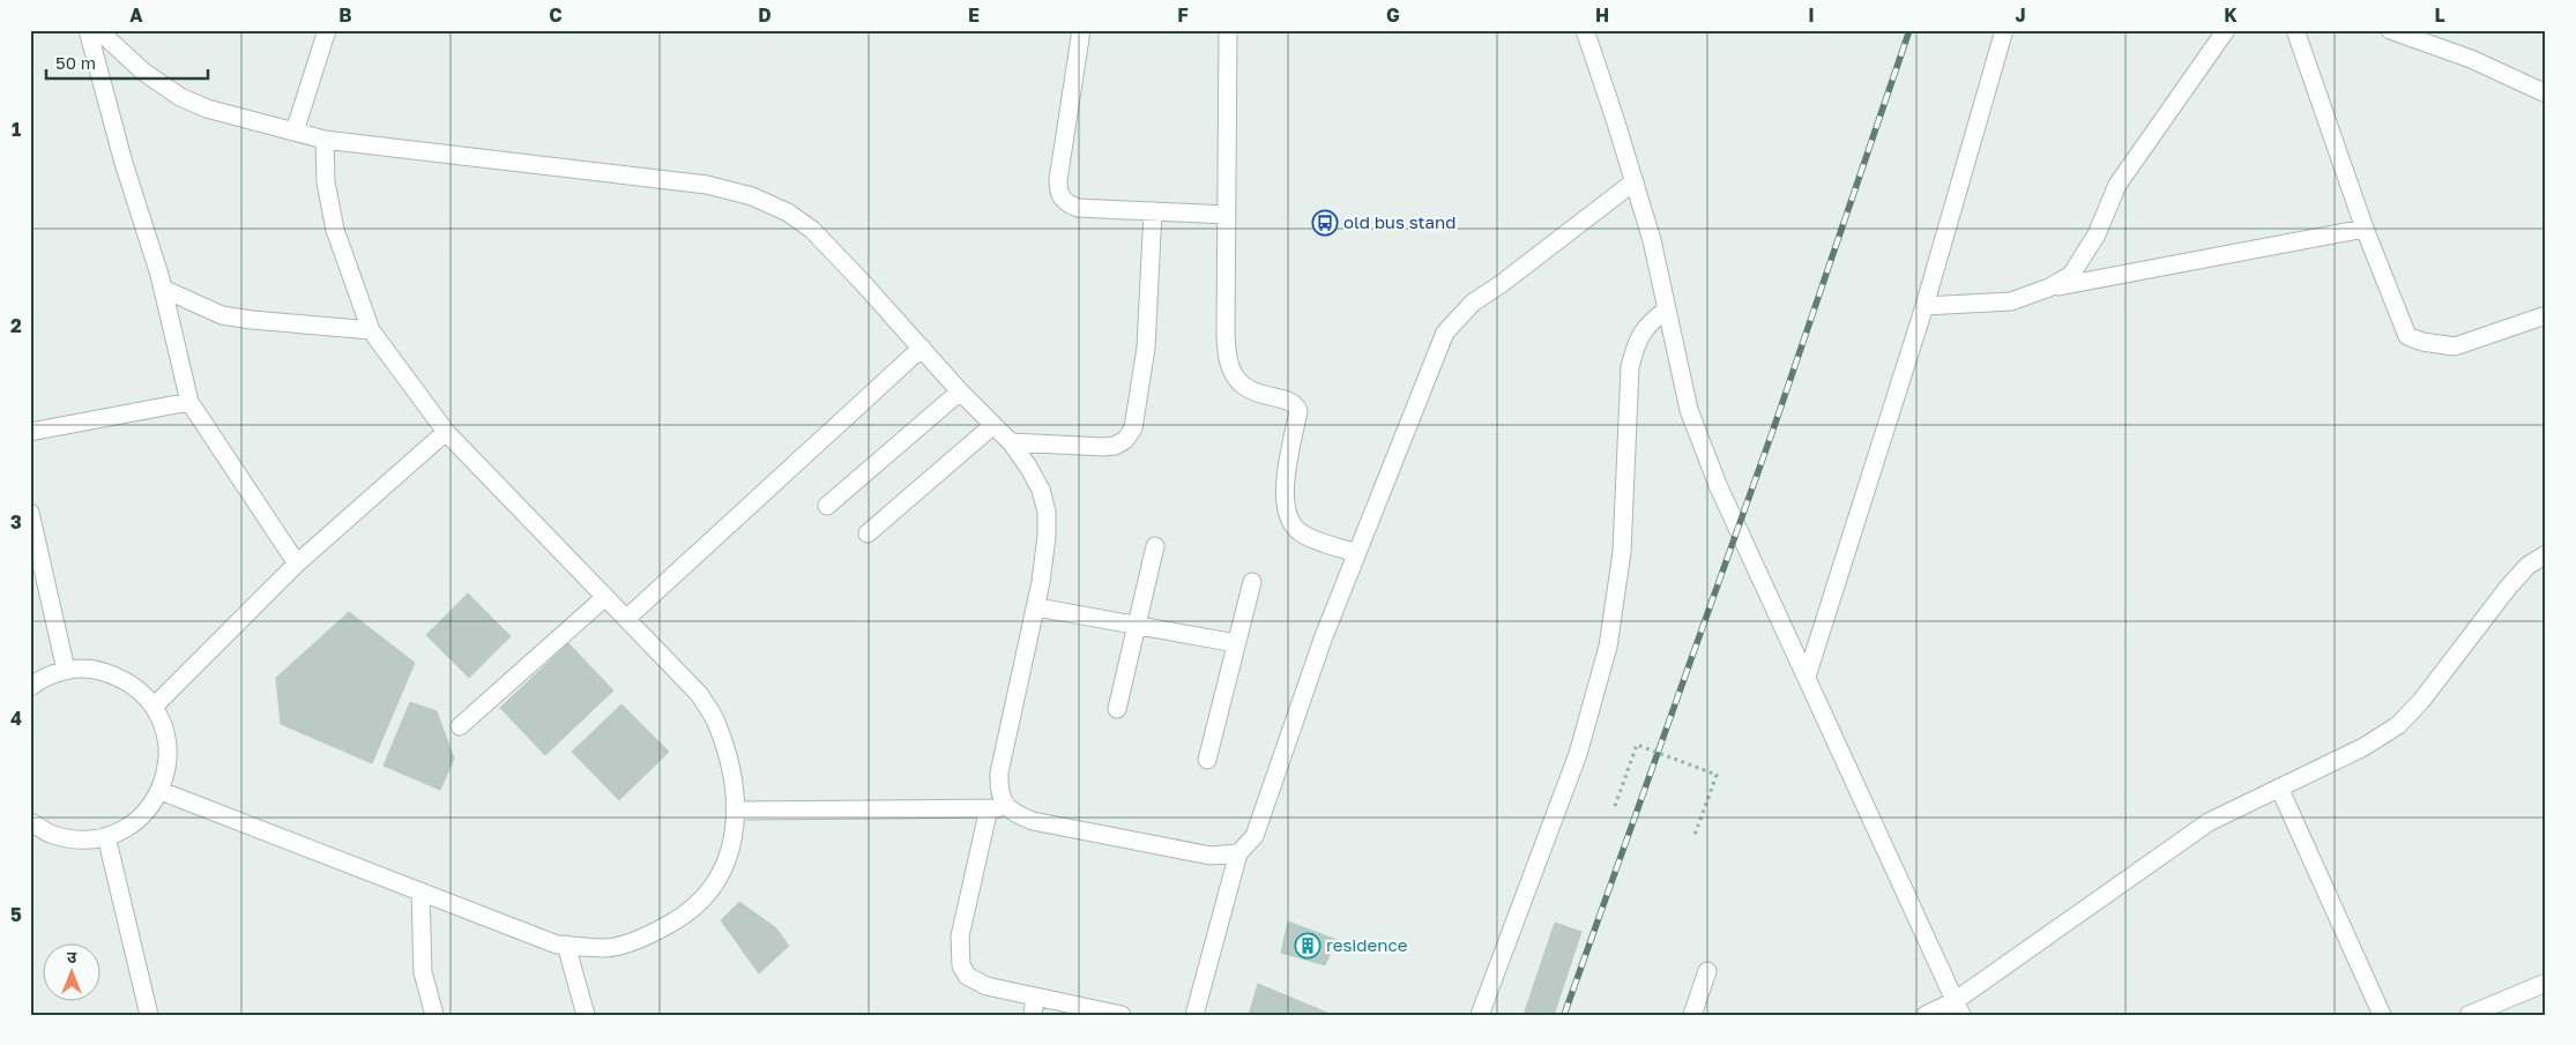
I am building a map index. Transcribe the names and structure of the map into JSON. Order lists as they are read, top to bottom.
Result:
{
  "places": {
    "bus stop": ["old bus stand"],
    "building": ["residence"]
  },
  "scale_bar": "50 m",
  "north": "top",
  "grid": {
    "columns": [
      "A",
      "B",
      "C",
      "D",
      "E",
      "F",
      "G",
      "H",
      "I",
      "J",
      "K",
      "L"
    ],
    "rows": [
      "1",
      "2",
      "3",
      "4",
      "5"
    ]
  }
}
